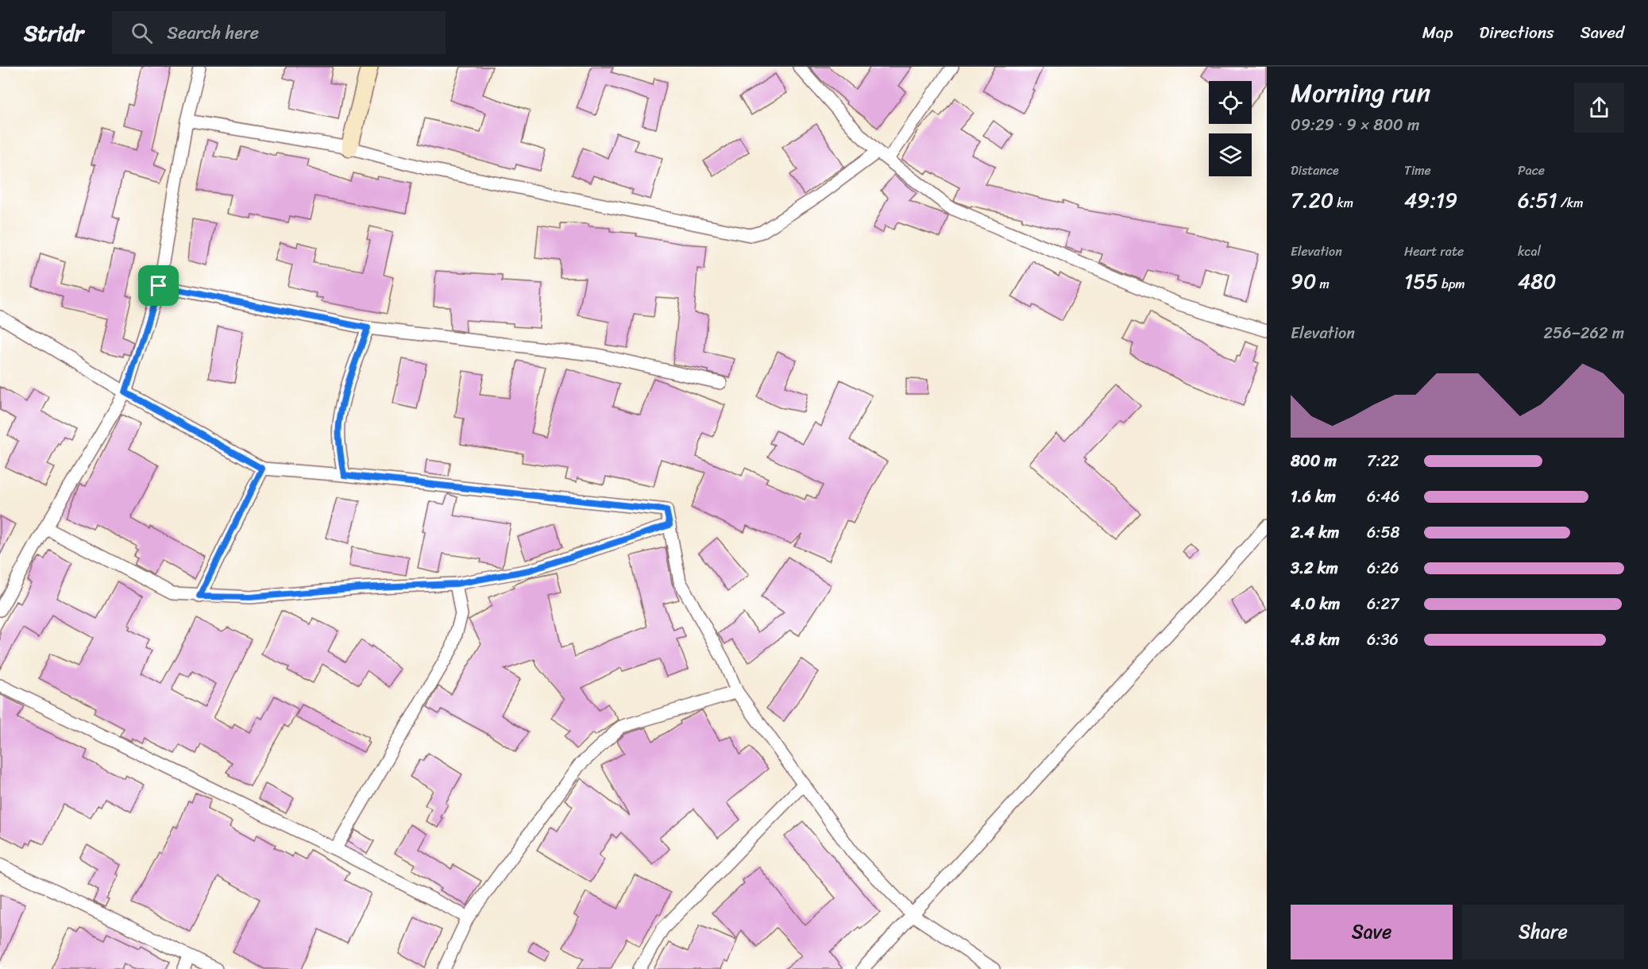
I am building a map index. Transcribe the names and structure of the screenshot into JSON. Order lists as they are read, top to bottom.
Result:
{
  "page": {
    "header": "Stridr",
    "search": "Search here",
    "nav": ["Map", "Directions", "Saved"],
    "heading": ["Morning run", "09:29 · 9 × 800 m"],
    "stats": [
      ["Distance", "7.20 km"],
      ["Time", "49:19"],
      ["Pace", "6:51 /km"],
      ["Elevation", "90 m"],
      ["Heart rate", "155 bpm"],
      ["kcal", "480"]
    ],
    "chart": ["Elevation", "256–262 m"],
    "list": [
      {
        "name": "800 m",
        "note": "7:22"
      },
      {
        "name": "1.6 km",
        "note": "6:46"
      },
      {
        "name": "2.4 km",
        "note": "6:58"
      },
      {
        "name": "3.2 km",
        "note": "6:26"
      },
      {
        "name": "4.0 km",
        "note": "6:27"
      },
      {
        "name": "4.8 km",
        "note": "6:36"
      }
    ],
    "buttons": ["Save", "Share"]
  }
}
